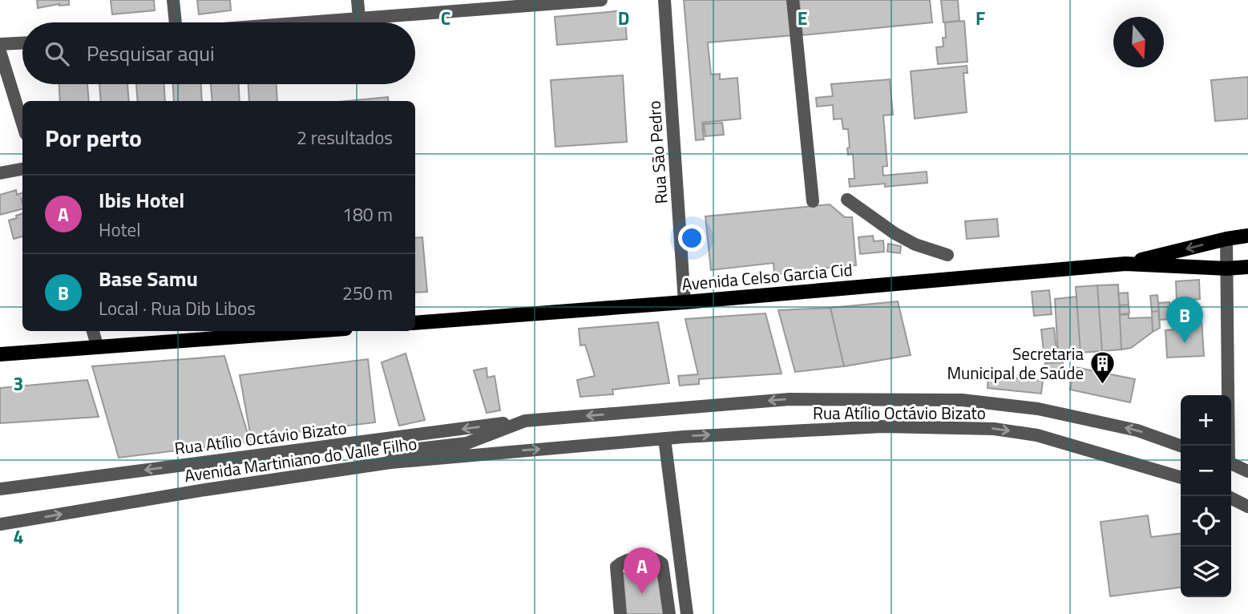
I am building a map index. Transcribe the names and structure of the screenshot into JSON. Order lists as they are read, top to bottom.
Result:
{
  "streets": {
    "main road": ["Avenida Celso Garcia Cid"],
    "street": ["Rua São Pedro", "Rua Atílio Octávio Bizato", "Avenida Martiniano do Valle Filho"]
  },
  "crossings": [
    ["Rua São Pedro", "Avenida Celso Garcia Cid"],
    ["Rua Atílio Octávio Bizato", "Avenida Martiniano do Valle Filho"]
  ],
  "places": {
    "building": ["Secretaria Municipal de Saúde"]
  },
  "north": "bottom",
  "page": {
    "search": "Pesquisar aqui",
    "heading": ["Por perto", "2 resultados"],
    "list": [
      {
        "mark": "A",
        "name": "Ibis Hotel",
        "note": "Hotel",
        "value": "180 m"
      },
      {
        "mark": "B",
        "name": "Base Samu",
        "note": "Local · Rua Dib Libos",
        "value": "250 m"
      }
    ],
    "pins": ["B", "A"],
    "map_buttons": ["+", "−"]
  },
  "grid": {
    "columns": [
      "C",
      "D",
      "E",
      "F"
    ],
    "rows": ["3", "4"]
  }
}
